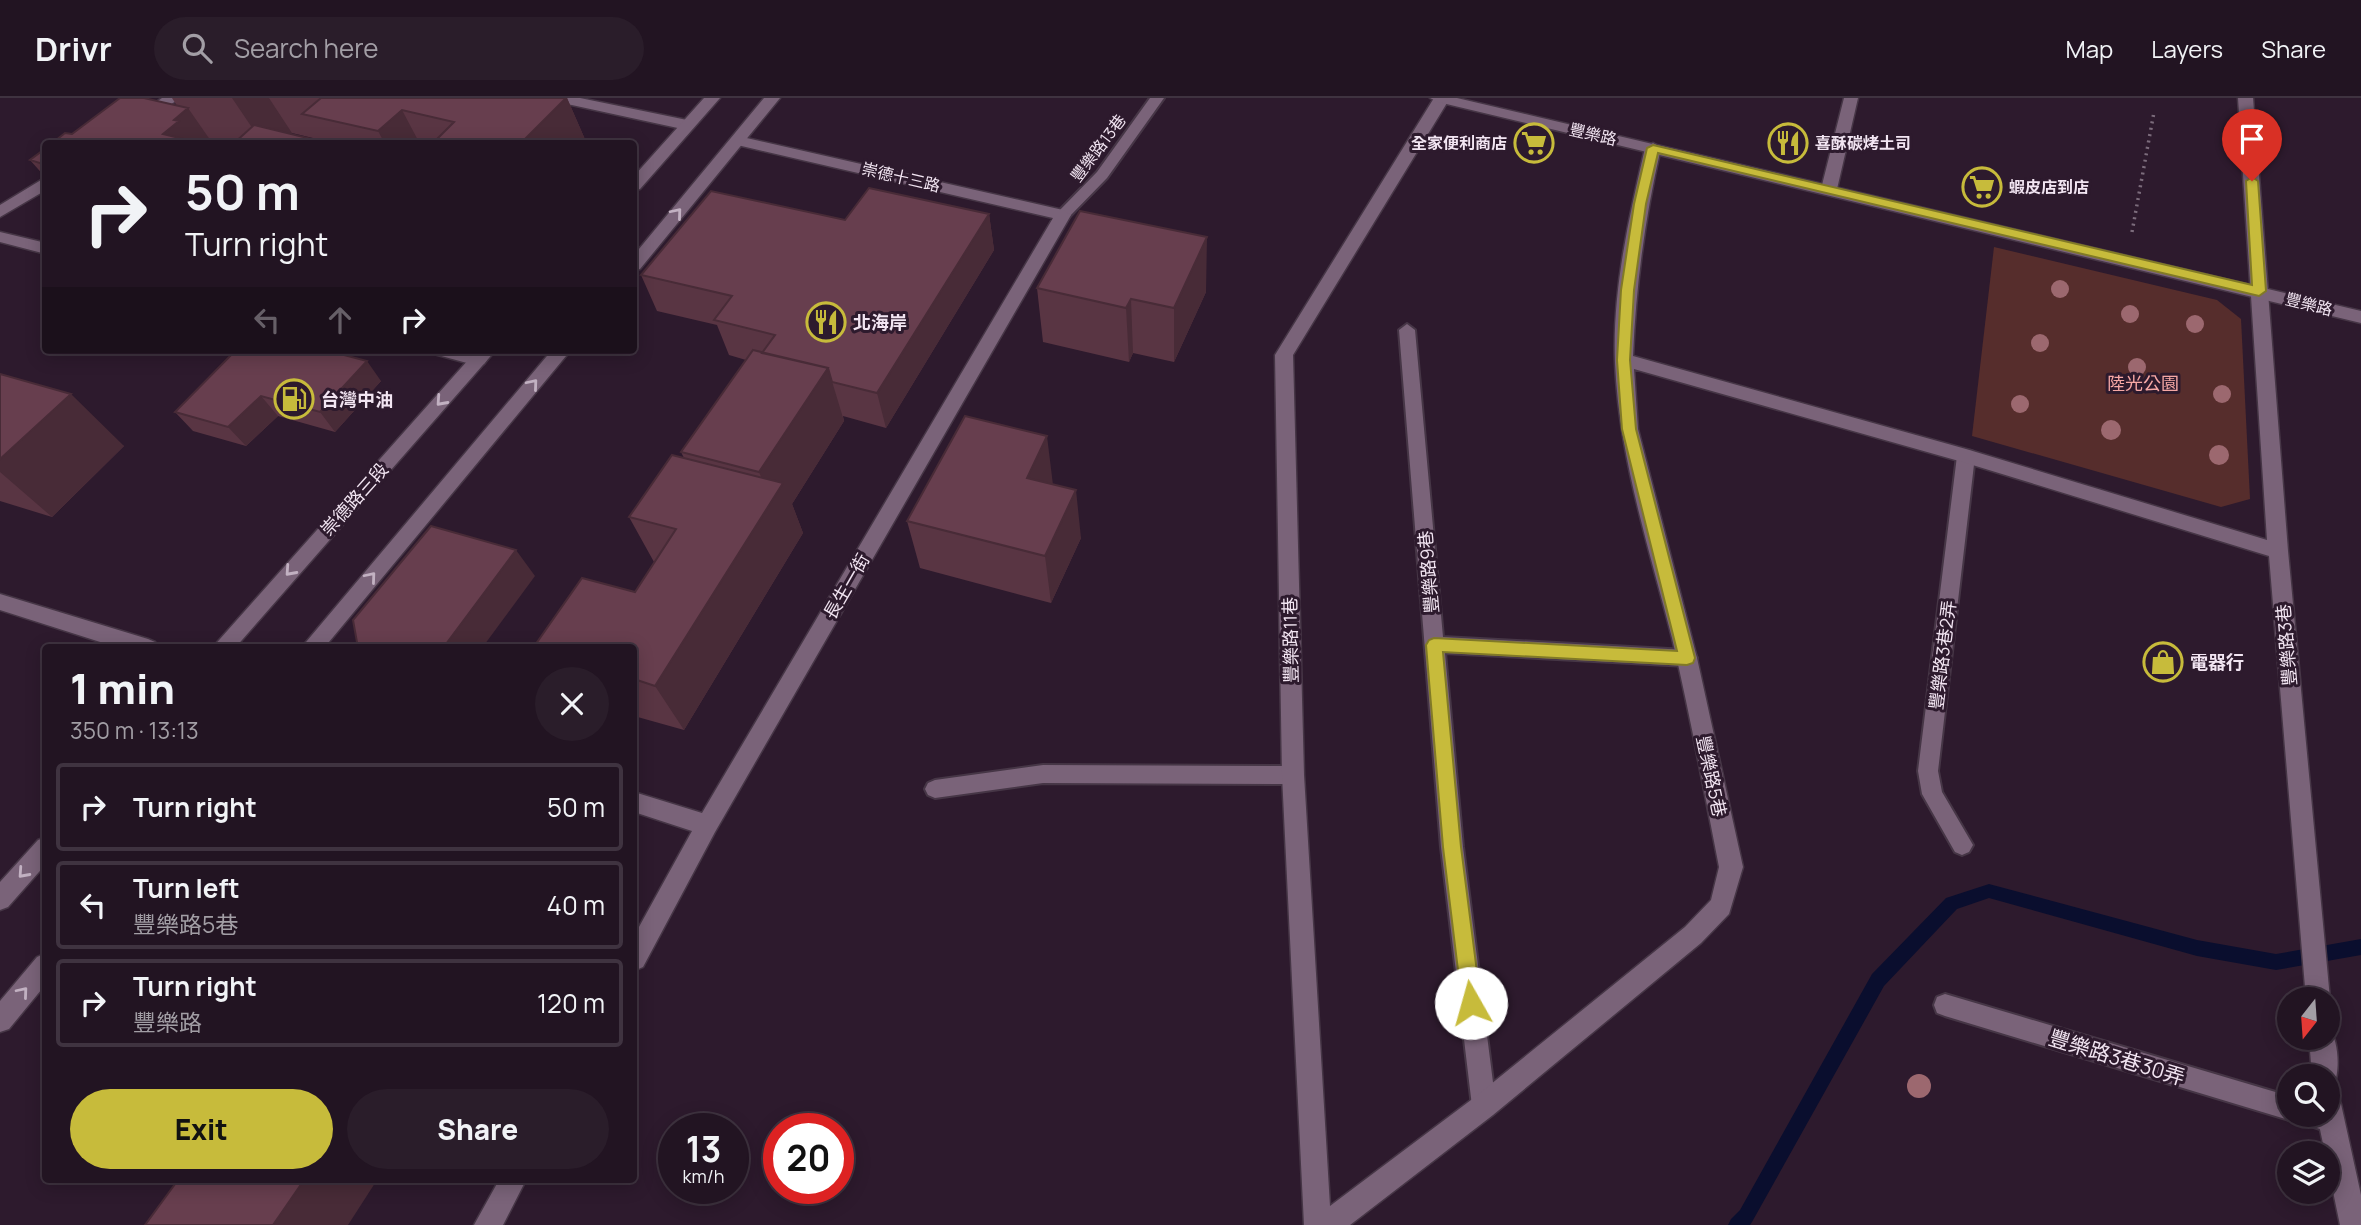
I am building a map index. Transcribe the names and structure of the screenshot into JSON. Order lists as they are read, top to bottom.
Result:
{
  "streets": {
    "street": [
      "豐樂路",
      "崇德十三路",
      "崇德路三段",
      "長生一街",
      "豐樂路11巷",
      "豐樂路3巷",
      "豐樂路5巷"
    ],
    "lane": [
      "豐樂路13巷",
      "豐樂路9巷",
      "豐樂路3巷2弄",
      "豐樂路3巷30弄"
    ]
  },
  "crossings": [
    ["豐樂路", "豐樂路11巷"],
    ["豐樂路", "豐樂路3巷"],
    ["豐樂路", "豐樂路5巷"],
    ["豐樂路13巷", "崇德十三路"],
    ["豐樂路13巷", "長生一街"],
    ["崇德十三路", "長生一街"],
    ["豐樂路9巷", "豐樂路5巷"]
  ],
  "parks": ["陸光公園"],
  "places": {
    "supermarket": ["全家便利商店", "蝦皮店到店"],
    "restaurant": ["喜酥碳烤土司", "北海岸"],
    "fuel station": ["台灣中油"],
    "shop": ["電器行"]
  },
  "north": "bottom",
  "page": {
    "header": "Drivr",
    "search": "Search here",
    "nav": ["Map", "Layers", "Share"],
    "turn": ["50 m", "Turn right"],
    "heading": ["1 min", "350 m · 13:13"],
    "list": [
      {
        "name": "Turn right",
        "value": "50 m"
      },
      {
        "name": "Turn left",
        "note": "豐樂路5巷",
        "value": "40 m"
      },
      {
        "name": "Turn right",
        "note": "豐樂路",
        "value": "120 m"
      }
    ],
    "buttons": ["Exit", "Share"],
    "speed": "13 km/h",
    "limit": "20"
  }
}
